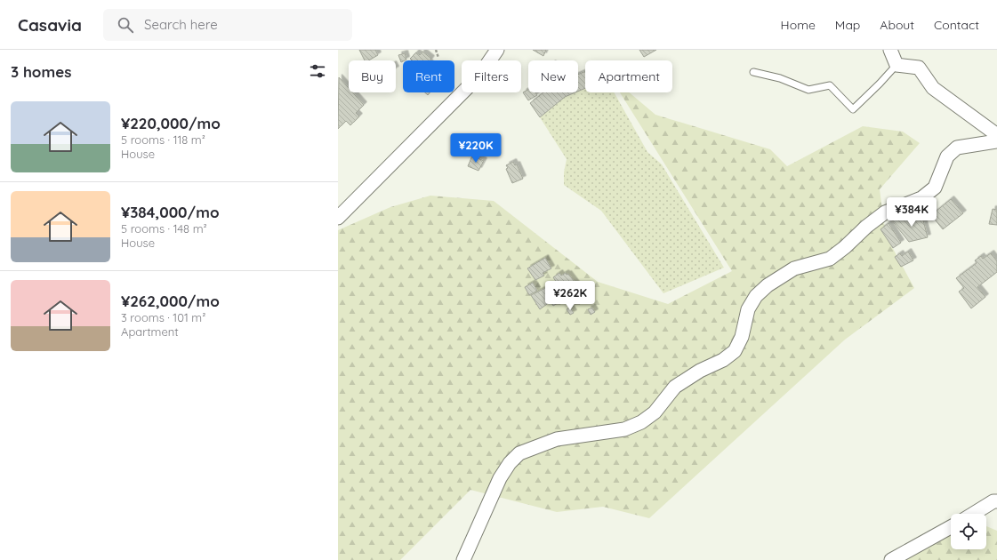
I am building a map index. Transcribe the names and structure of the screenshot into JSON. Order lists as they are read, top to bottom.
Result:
{
  "page": {
    "header": "Casavia",
    "search": "Search here",
    "nav": [
      "Home",
      "Map",
      "About",
      "Contact"
    ],
    "heading": "3 homes",
    "chip": [
      "Buy",
      "Rent",
      "Filters",
      "New",
      "Apartment"
    ],
    "list": [
      {
        "name": "¥220,000/mo",
        "note": "5 rooms · 118 m² · House"
      },
      {
        "name": "¥384,000/mo",
        "note": "5 rooms · 148 m² · House"
      },
      {
        "name": "¥262,000/mo",
        "note": "3 rooms · 101 m² · Apartment"
      }
    ],
    "price": ["¥220K", "¥384K", "¥262K"]
  }
}
